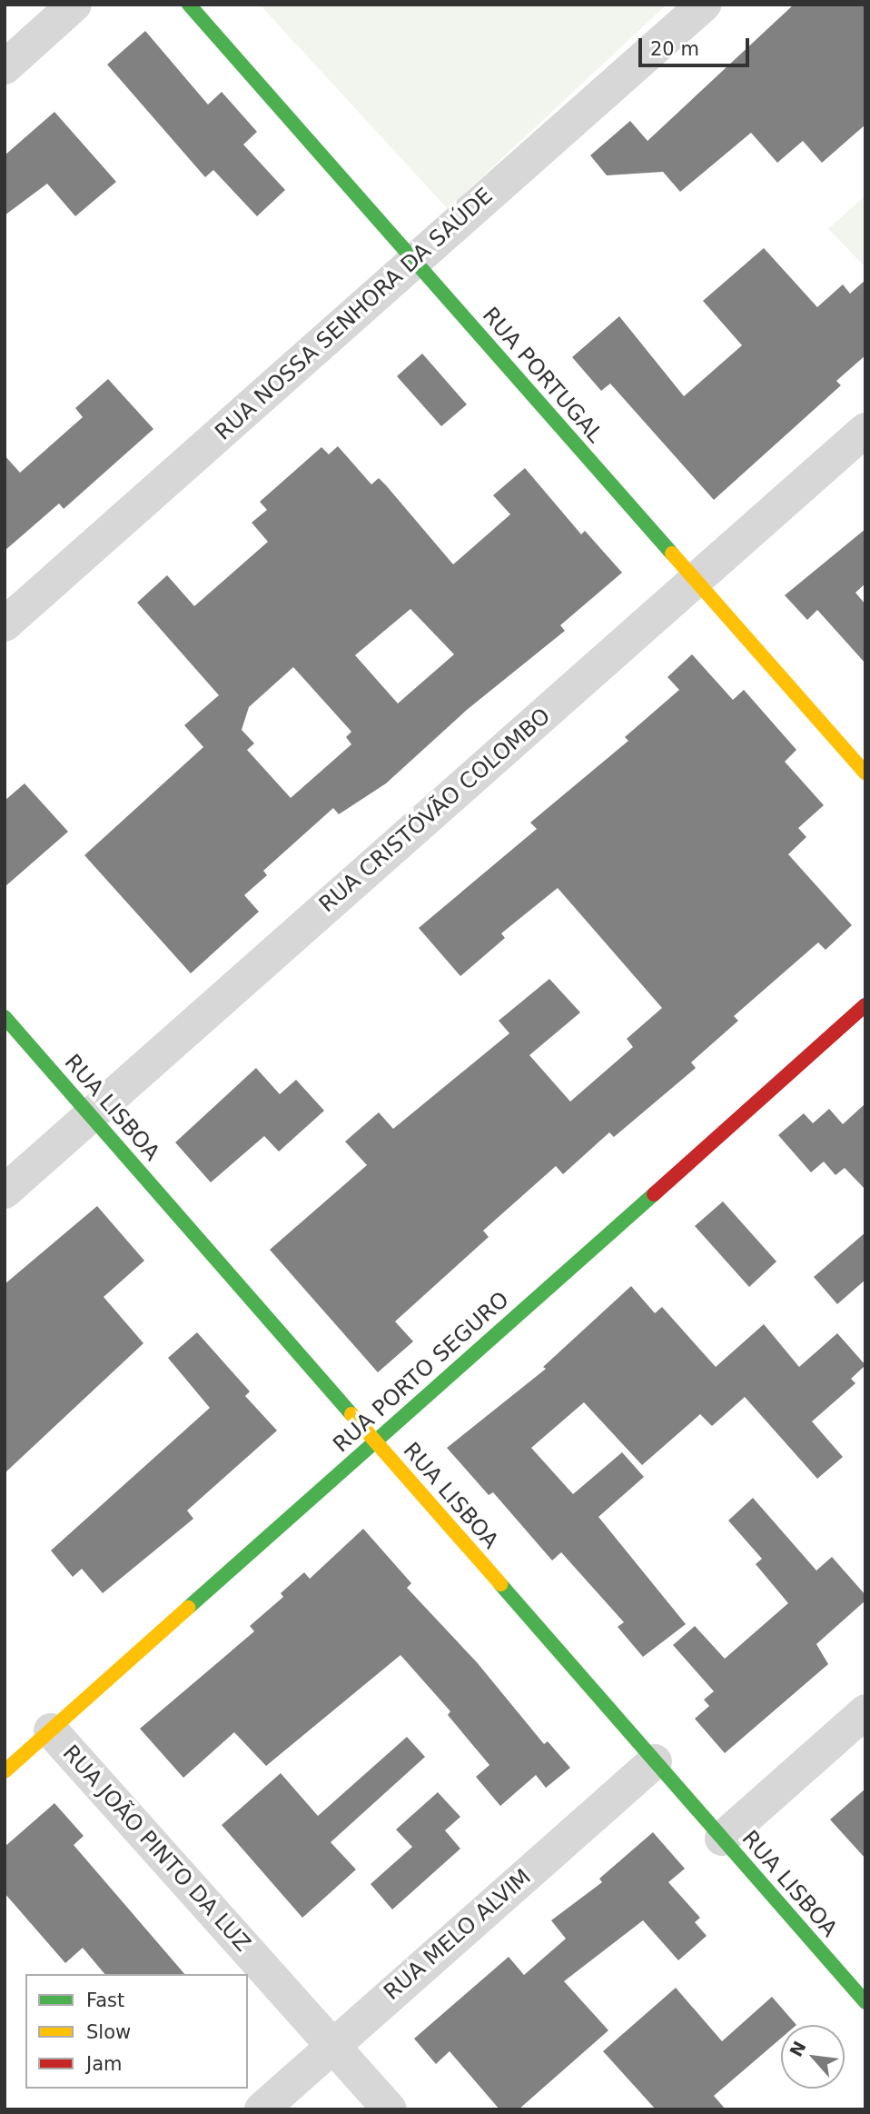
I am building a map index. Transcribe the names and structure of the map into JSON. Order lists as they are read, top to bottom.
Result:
{
  "streets": {
    "street": [
      "RUA NOSSA SENHORA DA SAÚDE",
      "RUA PORTUGAL",
      "RUA CRISTÓVÃO COLOMBO",
      "RUA LISBOA",
      "RUA PORTO SEGURO",
      "RUA JOÃO PINTO DA LUZ",
      "RUA MELO ALVIM"
    ]
  },
  "crossings": [
    ["RUA NOSSA SENHORA DA SAÚDE", "RUA PORTUGAL"],
    ["RUA PORTUGAL", "RUA CRISTÓVÃO COLOMBO"],
    ["RUA CRISTÓVÃO COLOMBO", "RUA LISBOA"],
    ["RUA LISBOA", "RUA PORTO SEGURO"],
    ["RUA LISBOA", "RUA MELO ALVIM"],
    ["RUA PORTO SEGURO", "RUA JOÃO PINTO DA LUZ"],
    ["RUA JOÃO PINTO DA LUZ", "RUA MELO ALVIM"]
  ],
  "legend": ["Fast", "Slow", "Jam"],
  "scale_bar": "20 m",
  "north": "top left"
}
